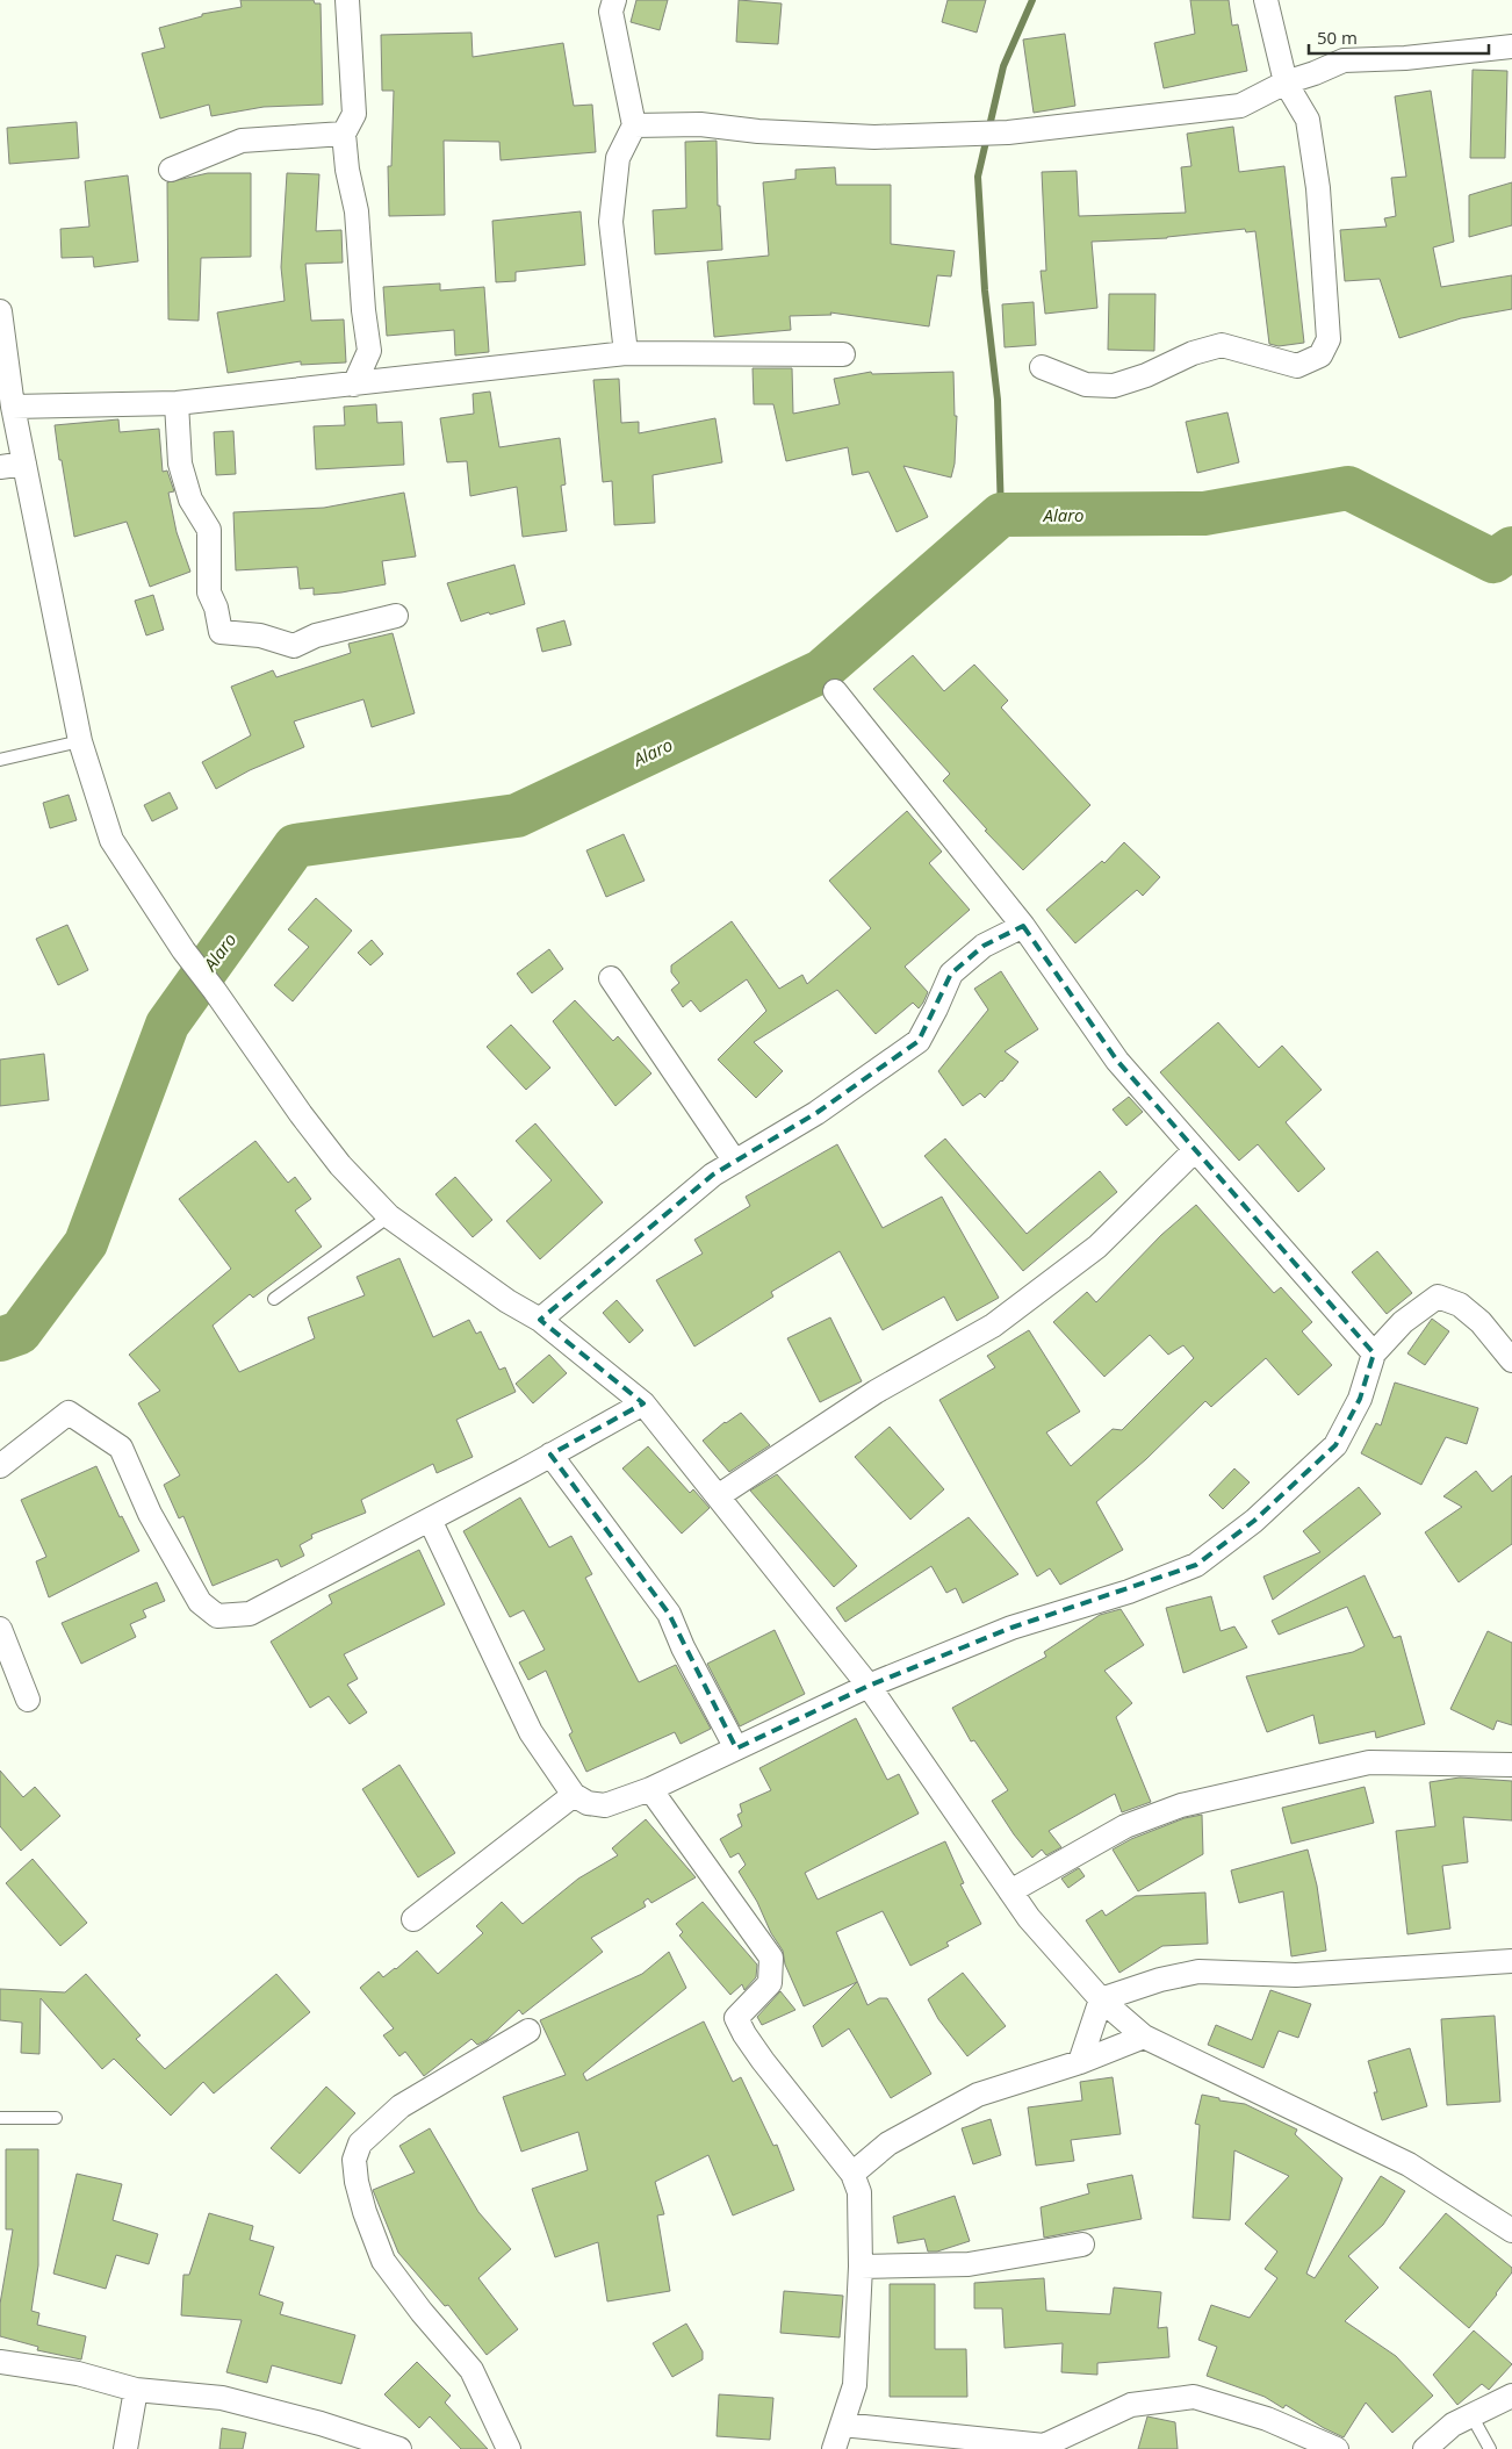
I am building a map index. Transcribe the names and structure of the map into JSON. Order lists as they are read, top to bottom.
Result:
{
  "water": ["Alaro"],
  "scale_bar": "50 m"
}
